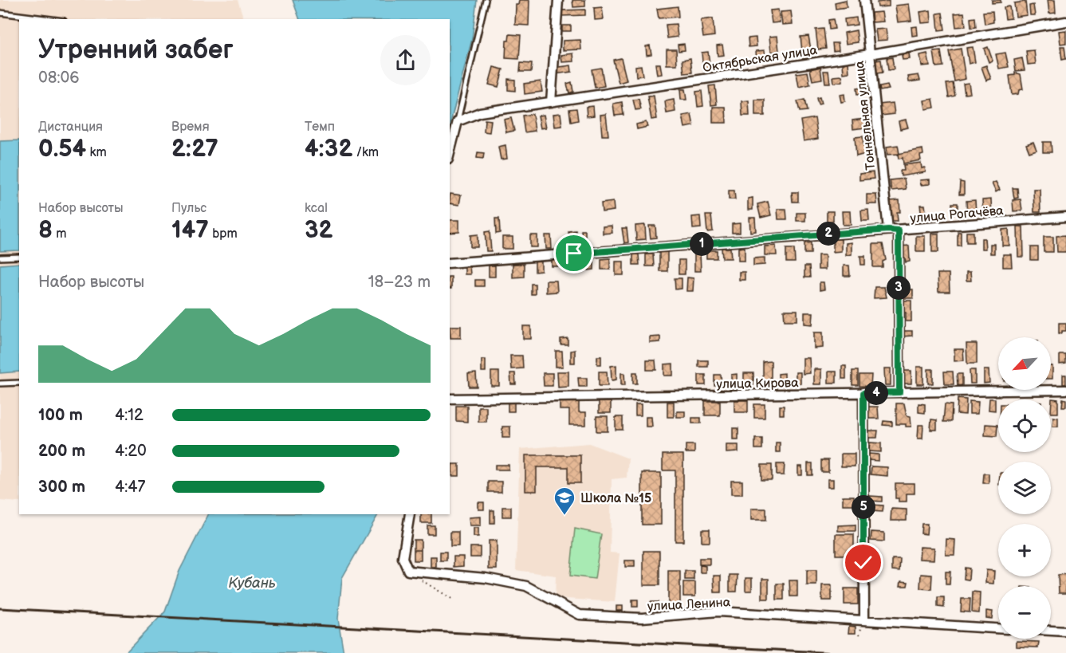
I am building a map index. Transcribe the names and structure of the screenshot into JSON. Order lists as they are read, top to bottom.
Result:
{
  "streets": {
    "street": [
      "Октябрьская улица",
      "Тоннельная улица",
      "улица Рогачёва",
      "улица Кирова",
      "улица Ленина"
    ]
  },
  "crossings": [
    ["Октябрьская улица", "Тоннельная улица"],
    ["Тоннельная улица", "улица Рогачёва"]
  ],
  "water": ["Кубань"],
  "places": {
    "school or university": ["Школа №15"]
  },
  "north": "bottom left",
  "page": {
    "heading": ["Утренний забег", "08:06"],
    "stats": [
      ["Дистанция", "0.54 km"],
      ["Время", "2:27"],
      ["Темп", "4:32 /km"],
      ["Набор высоты", "8 m"],
      ["Пульс", "147 bpm"],
      ["kcal", "32"]
    ],
    "pins": [
      "2",
      "1",
      "3",
      "4",
      "5"
    ],
    "chart": ["Набор высоты", "18–23 m"],
    "map_buttons": ["+", "−"],
    "list": [
      {
        "name": "100 m",
        "note": "4:12"
      },
      {
        "name": "200 m",
        "note": "4:20"
      },
      {
        "name": "300 m",
        "note": "4:47"
      }
    ]
  }
}
